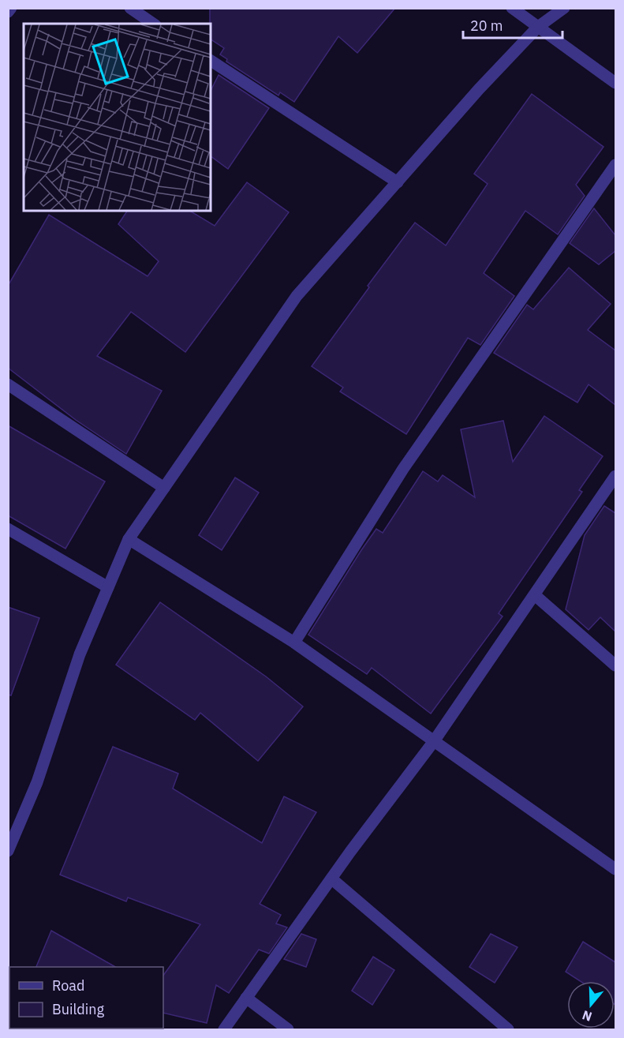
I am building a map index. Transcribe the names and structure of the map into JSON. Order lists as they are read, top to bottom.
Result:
{
  "legend": ["Road", "Building"],
  "scale_bar": "20 m",
  "north": "bottom"
}
